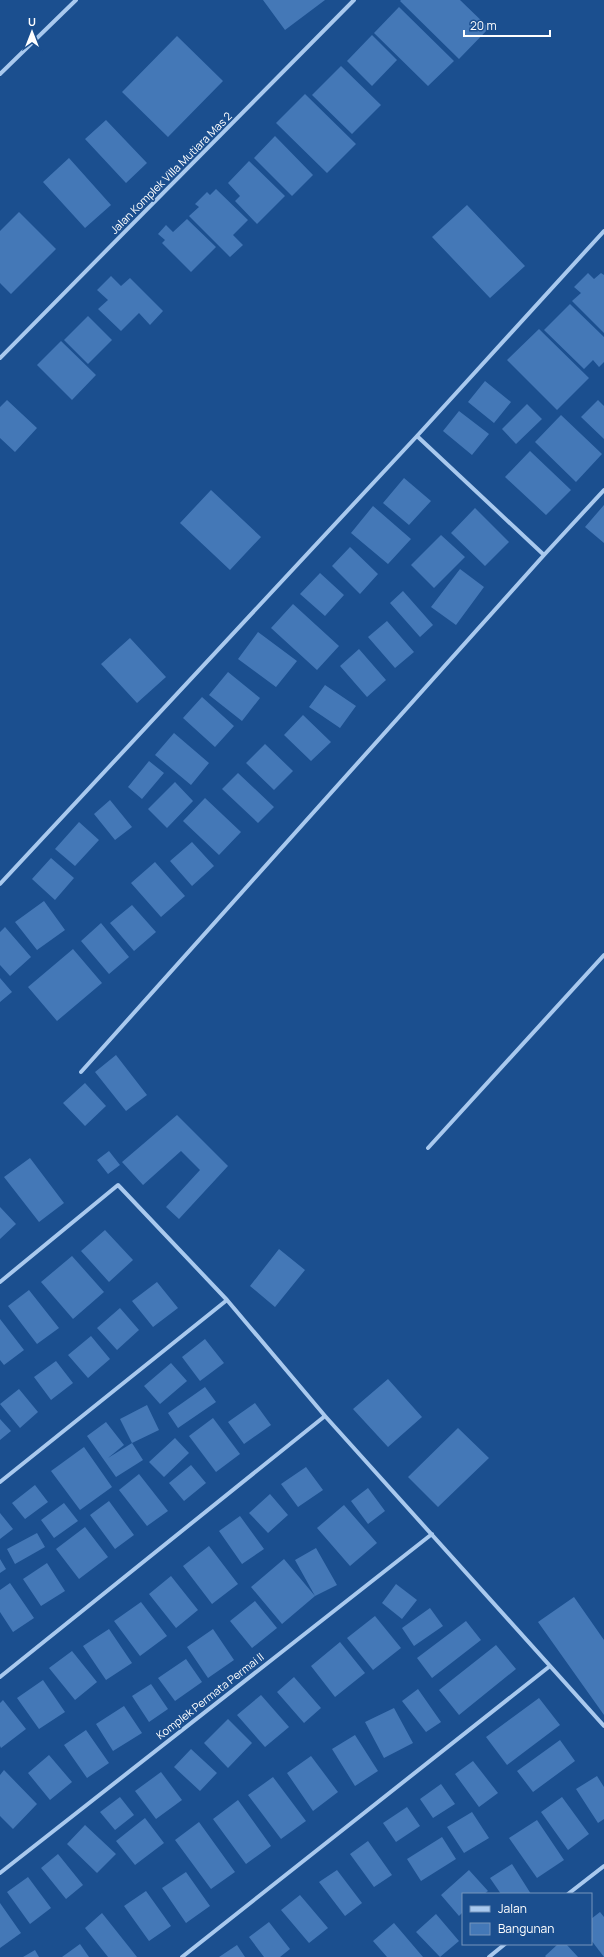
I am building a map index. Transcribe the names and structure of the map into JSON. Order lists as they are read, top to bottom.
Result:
{
  "streets": {
    "street": ["Jalan Komplek Villa Mutiara Mas 2", "Komplek Permata Permai II"]
  },
  "legend": ["Jalan", "Bangunan"],
  "scale_bar": "20 m",
  "north": "top"
}
